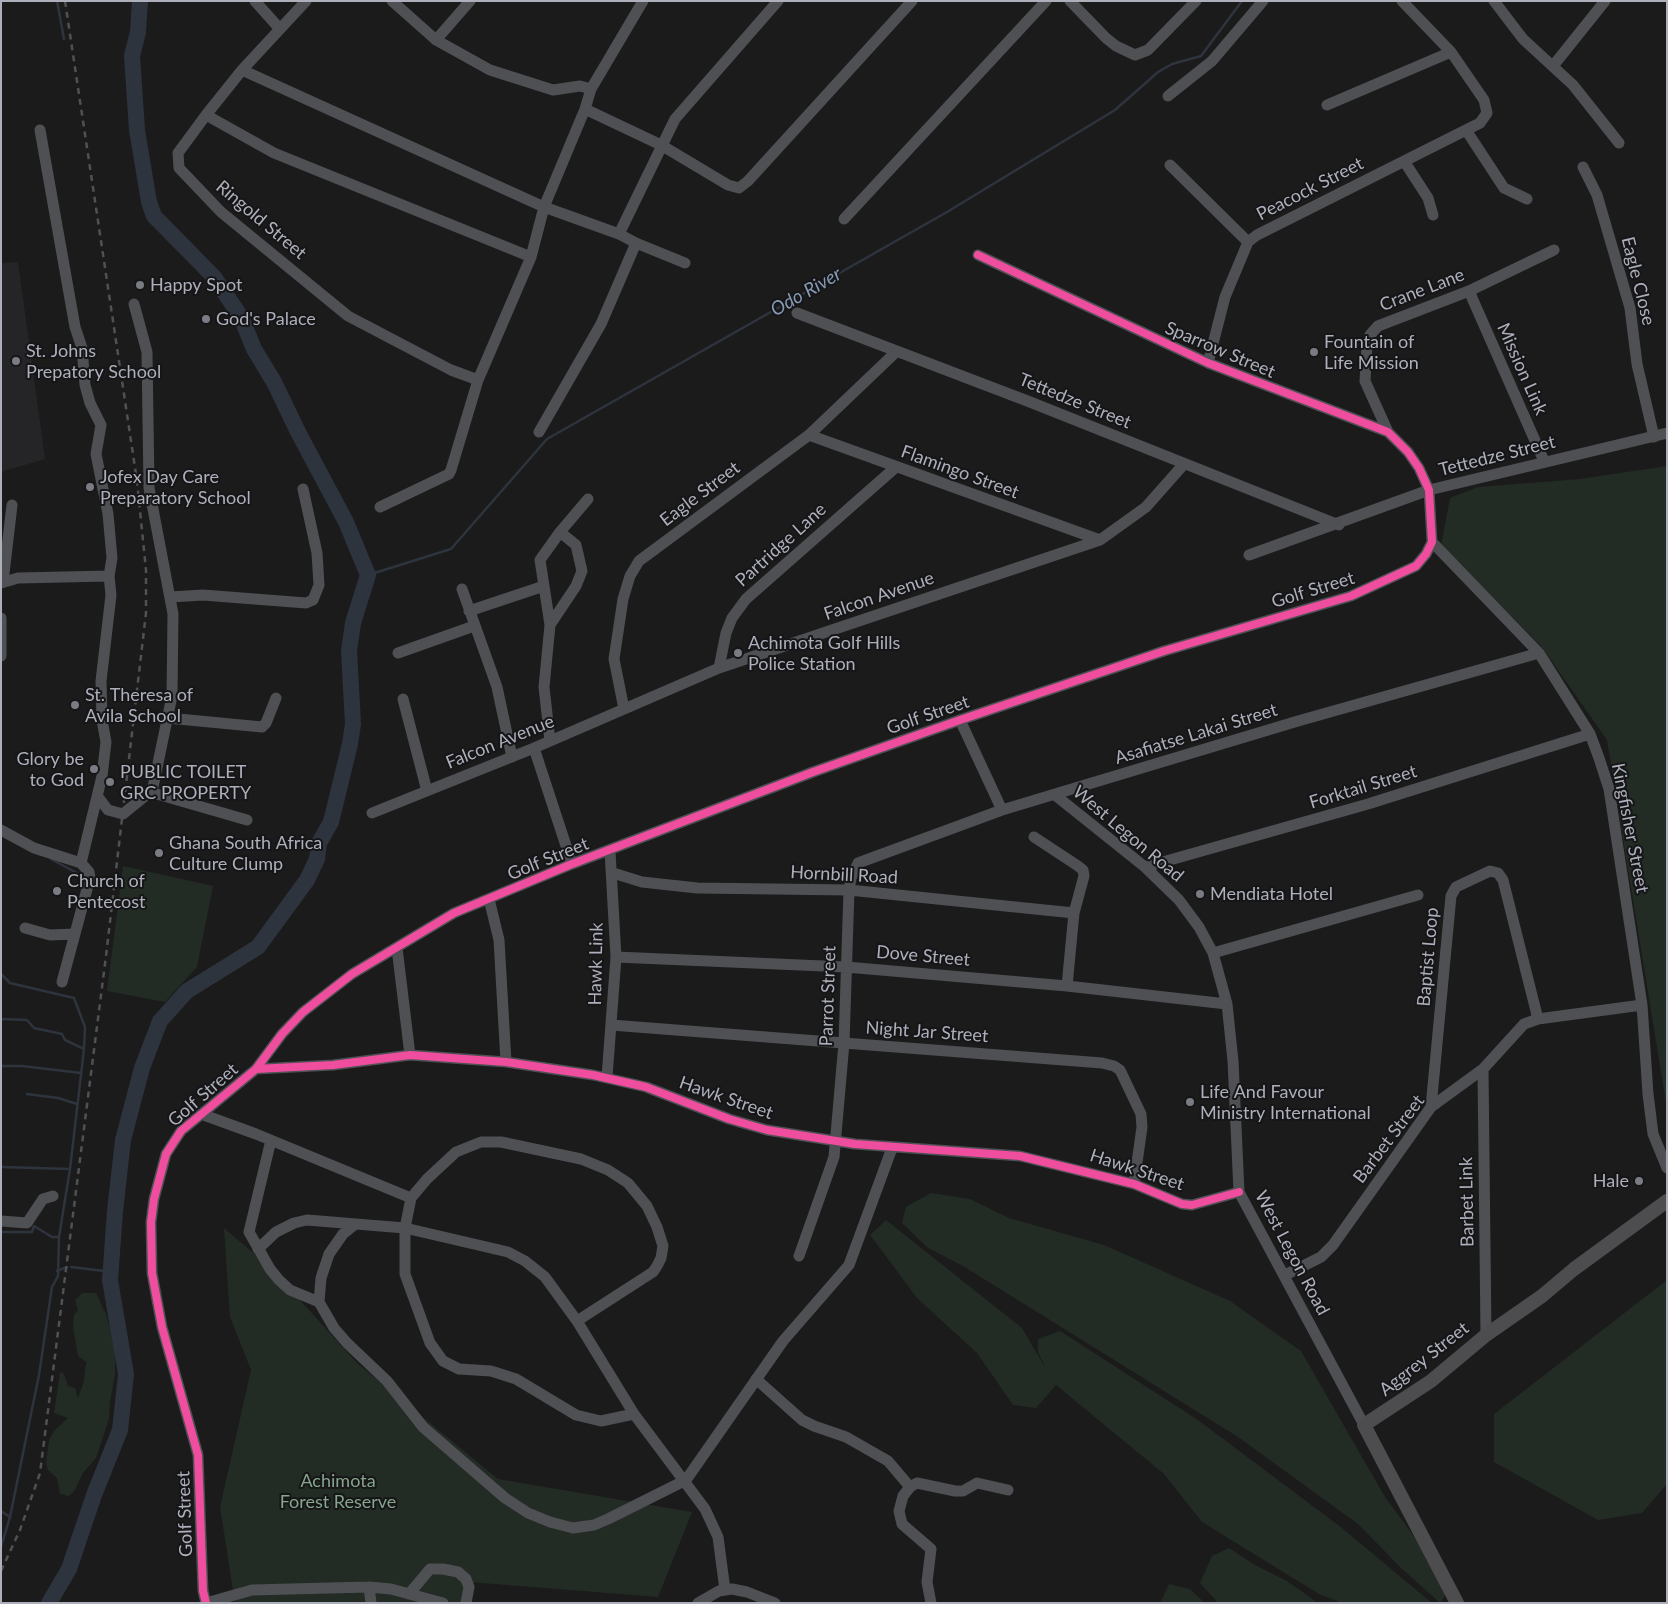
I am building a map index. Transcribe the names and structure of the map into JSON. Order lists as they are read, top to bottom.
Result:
{
  "streets": {
    "main road": ["Aggrey Street"],
    "street": [
      "Peacock Street",
      "Ringold Street",
      "Eagle Close",
      "Crane Lane",
      "Sparrow Street",
      "Mission Link",
      "Tettedze Street",
      "Flamingo Street",
      "Eagle Street",
      "Partridge Lane",
      "Golf Street",
      "Falcon Avenue",
      "Asafiatse Lakai Street",
      "Forktail Street",
      "Kingfisher Street",
      "West Legon Road",
      "Hornbill Road",
      "Dove Street",
      "Baptist Loop",
      "Hawk Link",
      "Parrot Street",
      "Night Jar Street",
      "Hawk Street",
      "Barbet Street",
      "Barbet Link"
    ]
  },
  "crossings": [
    ["Peacock Street", "Sparrow Street"],
    ["Eagle Close", "Tettedze Street"],
    ["Crane Lane", "Sparrow Street"],
    ["Crane Lane", "Mission Link"],
    ["Sparrow Street", "Tettedze Street"],
    ["Mission Link", "Tettedze Street"],
    ["Tettedze Street", "Eagle Street"],
    ["Tettedze Street", "Falcon Avenue"],
    ["Flamingo Street", "Eagle Street"],
    ["Flamingo Street", "Partridge Lane"],
    ["Flamingo Street", "Falcon Avenue"],
    ["Eagle Street", "Falcon Avenue"],
    ["Partridge Lane", "Falcon Avenue"],
    ["Golf Street", "Kingfisher Street"],
    ["Golf Street", "Hawk Link"],
    ["Golf Street", "Hawk Street"],
    ["Asafiatse Lakai Street", "Kingfisher Street"],
    ["Asafiatse Lakai Street", "West Legon Road"],
    ["Asafiatse Lakai Street", "Parrot Street"],
    ["Forktail Street", "Kingfisher Street"],
    ["Forktail Street", "West Legon Road"],
    ["Kingfisher Street", "Barbet Street"],
    ["West Legon Road", "Dove Street"],
    ["West Legon Road", "Hawk Street"],
    ["West Legon Road", "Barbet Street"],
    ["West Legon Road", "Aggrey Street"],
    ["Hornbill Road", "Hawk Link"],
    ["Hornbill Road", "Parrot Street"],
    ["Dove Street", "Hawk Link"],
    ["Dove Street", "Parrot Street"],
    ["Baptist Loop", "Barbet Street"],
    ["Hawk Link", "Night Jar Street"],
    ["Hawk Link", "Hawk Street"],
    ["Parrot Street", "Night Jar Street"],
    ["Parrot Street", "Hawk Street"],
    ["Night Jar Street", "Hawk Street"],
    ["Barbet Street", "Barbet Link"],
    ["Barbet Link", "Aggrey Street"]
  ],
  "water": ["Odo River"],
  "parks": ["Achimota Forest Reserve"],
  "places": [
    "Happy Spot",
    "God's Palace",
    "Fountain of Life Mission",
    "St. Johns Prepatory School",
    "Jofex Day Care Preparatory School",
    "Achimota Golf Hills Police Station",
    "St. Theresa of Avila School",
    "Glory be to God",
    "PUBLIC TOILET GRC PROPERTY",
    "Ghana South Africa Culture Clump",
    "Church of Pentecost",
    "Mendiata Hotel",
    "Life And Favour Ministry International",
    "Hale"
  ]
}
